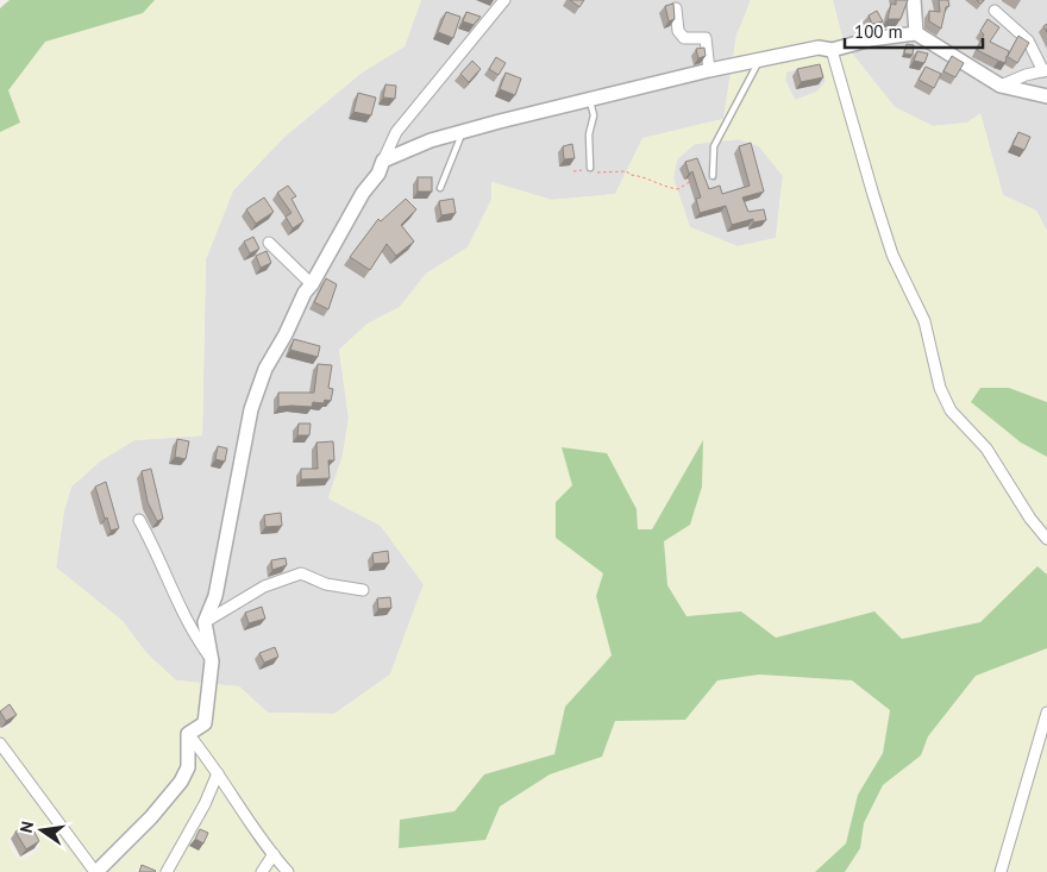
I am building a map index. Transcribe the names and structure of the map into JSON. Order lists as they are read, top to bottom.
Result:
{
  "scale_bar": "100 m",
  "north": "left"
}
